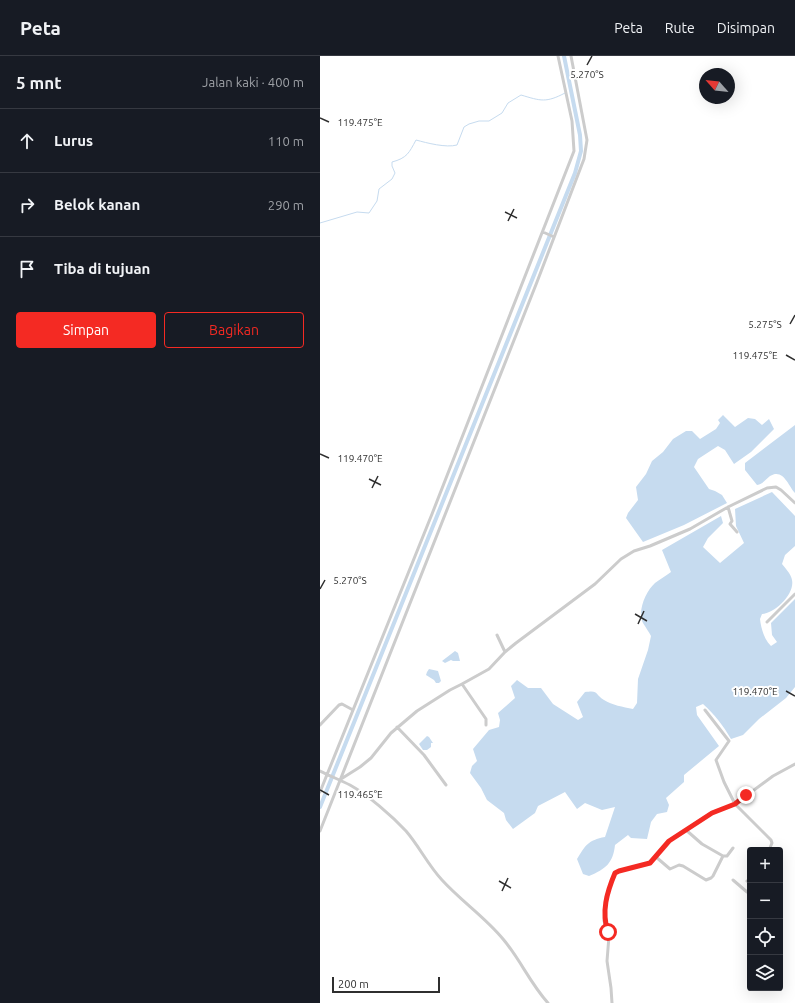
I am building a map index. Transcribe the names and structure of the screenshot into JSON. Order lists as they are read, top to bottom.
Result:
{
  "scale_bar": "200 m",
  "north": "top left",
  "page": {
    "header": "Peta",
    "nav": ["Peta", "Rute", "Disimpan"],
    "heading": ["5 mnt", "Jalan kaki · 400 m"],
    "list": [
      ["Lurus", "110 m"],
      ["Belok kanan", "290 m"],
      "Tiba di tujuan"
    ],
    "buttons": ["Simpan", "Bagikan"],
    "map_buttons": ["+", "−"],
    "scale": "200 m"
  },
  "coordinates": [
    "5.270°S",
    "119.475°E",
    "5.275°S",
    "119.470°E",
    "119.465°E"
  ]
}
